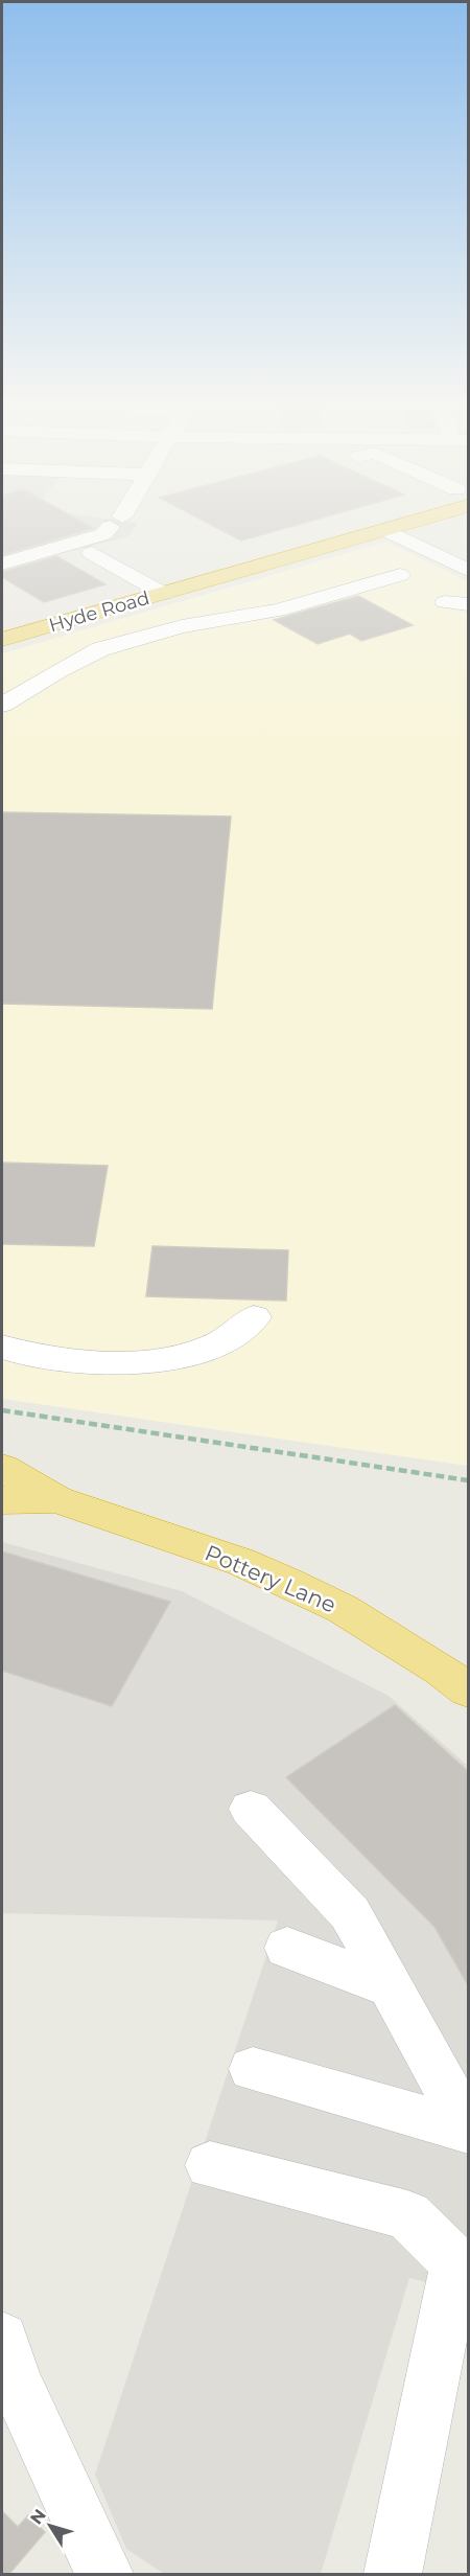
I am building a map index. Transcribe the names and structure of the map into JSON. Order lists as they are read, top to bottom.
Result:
{
  "streets": {
    "highway": ["Hyde Road", "Pottery Lane"]
  },
  "north": "top left"
}
